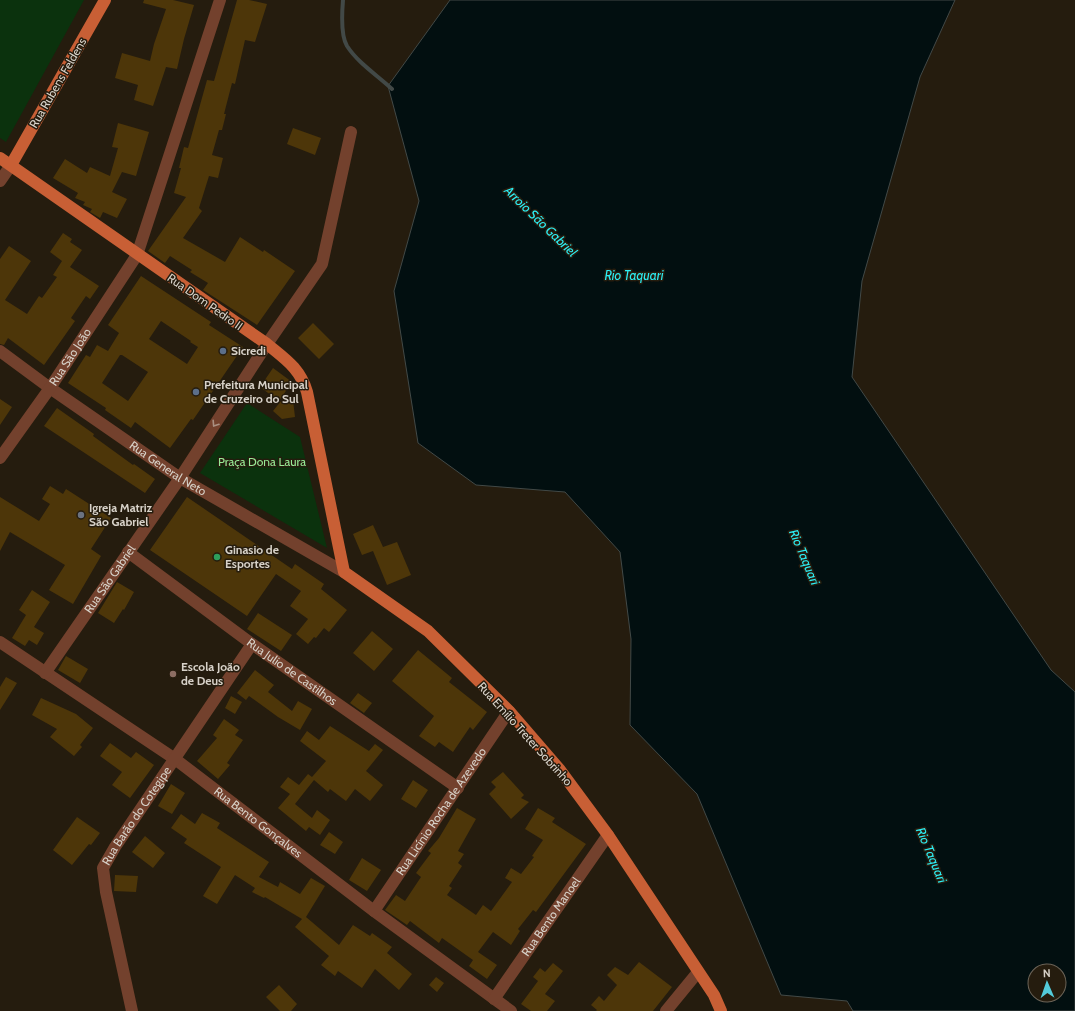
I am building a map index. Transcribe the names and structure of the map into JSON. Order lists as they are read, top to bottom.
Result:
{
  "streets": {
    "main road": ["Rua Rubens Feldens", "Rua Dom Pedro II", "Rua Emílio Treter Sobrinho"],
    "street": [
      "Rua São João",
      "Rua General Neto",
      "Rua São Gabriel",
      "Rua Julio de Castilhos",
      "Rua Licínio Rocha de Azevedo",
      "Rua Barão do Cotegipe",
      "Rua Bento Gonçalves",
      "Rua Bento Manoel"
    ]
  },
  "crossings": [
    ["Rua Rubens Feldens", "Rua Dom Pedro II"],
    ["Rua Dom Pedro II", "Rua São João"],
    ["Rua Dom Pedro II", "Rua General Neto"],
    ["Rua Dom Pedro II", "Rua São Gabriel"],
    ["Rua Dom Pedro II", "Rua Emílio Treter Sobrinho"],
    ["Rua São João", "Rua General Neto"],
    ["Rua General Neto", "Rua São Gabriel"],
    ["Rua General Neto", "Rua Emílio Treter Sobrinho"],
    ["Rua São Gabriel", "Rua Julio de Castilhos"],
    ["Rua São Gabriel", "Rua Bento Gonçalves"],
    ["Rua Julio de Castilhos", "Rua Licínio Rocha de Azevedo"],
    ["Rua Julio de Castilhos", "Rua Barão do Cotegipe"],
    ["Rua Emílio Treter Sobrinho", "Rua Licínio Rocha de Azevedo"],
    ["Rua Emílio Treter Sobrinho", "Rua Bento Manoel"],
    ["Rua Licínio Rocha de Azevedo", "Rua Bento Gonçalves"],
    ["Rua Barão do Cotegipe", "Rua Bento Gonçalves"],
    ["Rua Bento Gonçalves", "Rua Bento Manoel"]
  ],
  "water": ["Arroio São Gabriel", "Rio Taquari"],
  "parks": ["Praça Dona Laura"],
  "places": [
    "Sicredi",
    "Prefeitura Municipal de Cruzeiro do Sul",
    "Igreja Matriz São Gabriel",
    "Ginasio de Esportes",
    "Escola João de Deus"
  ],
  "north": "top"
}
